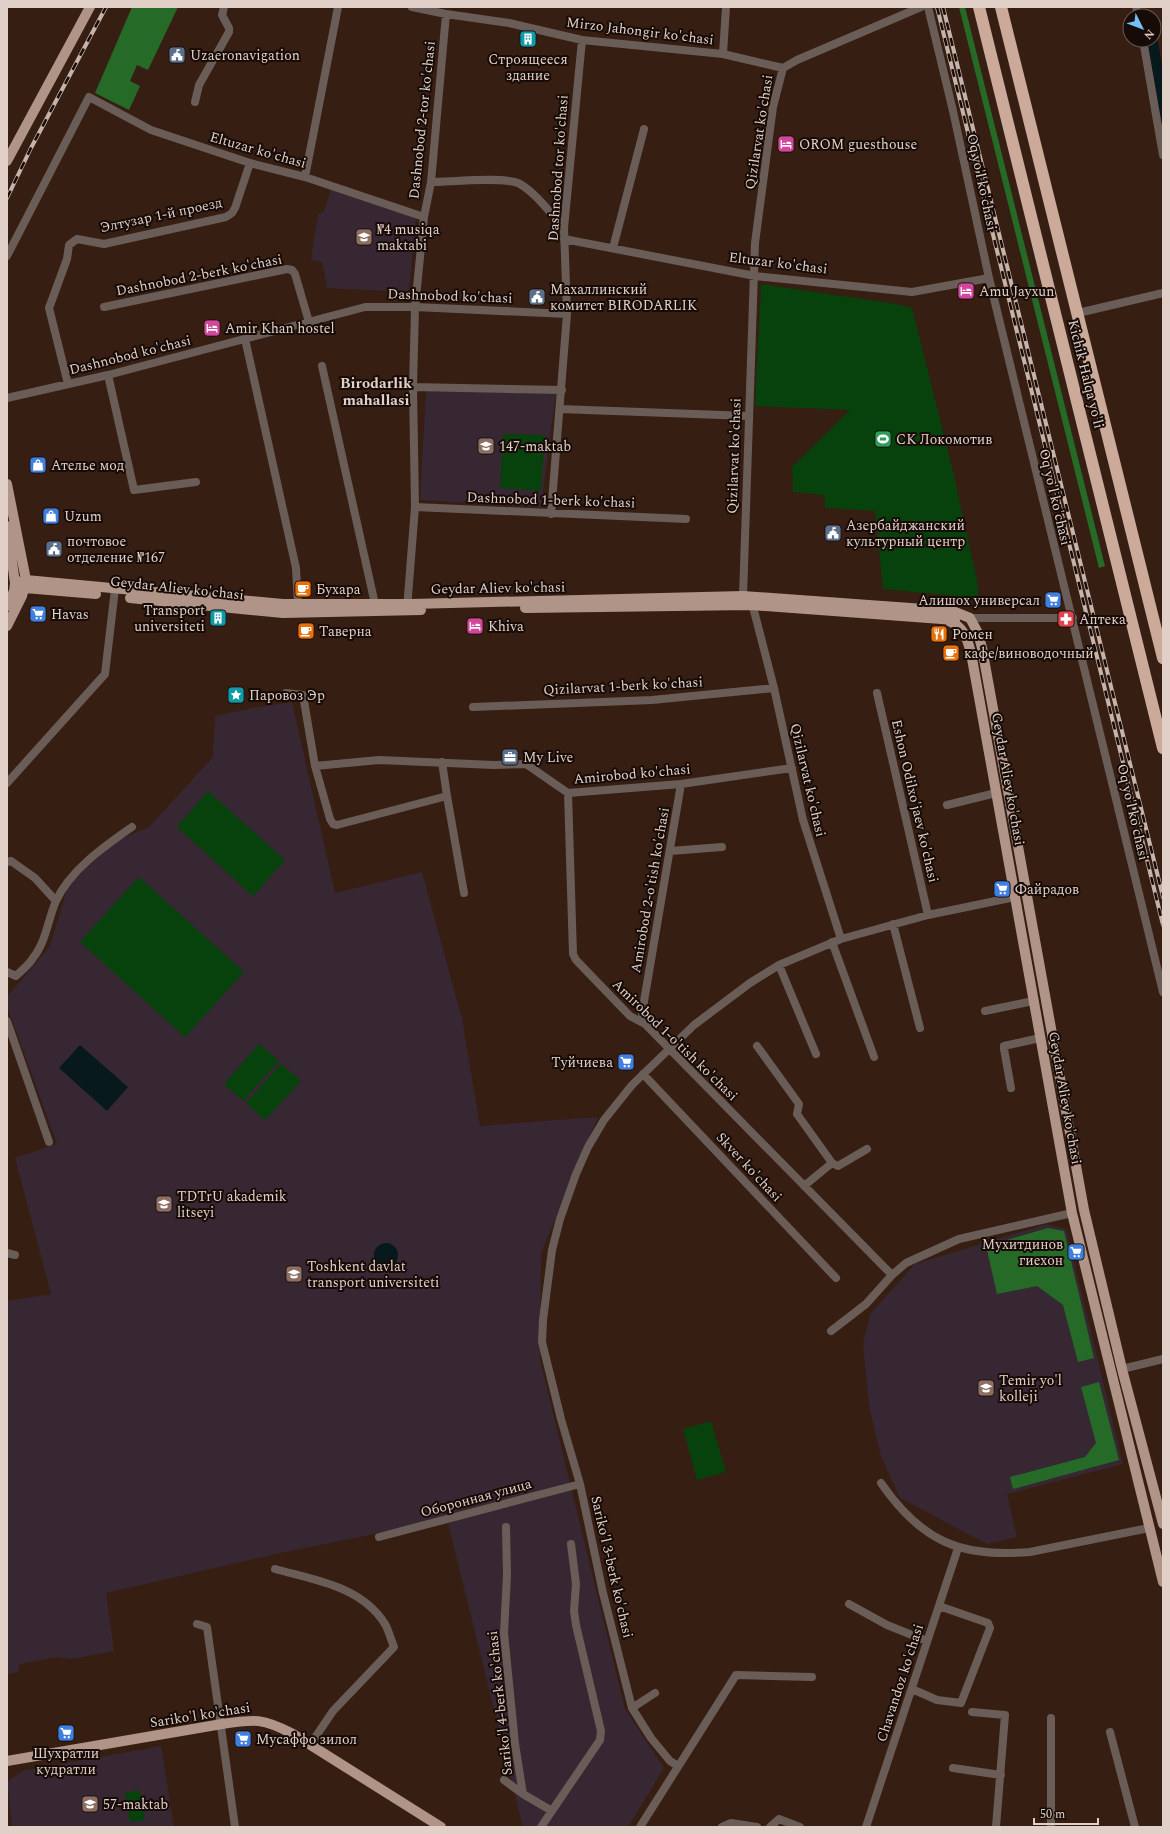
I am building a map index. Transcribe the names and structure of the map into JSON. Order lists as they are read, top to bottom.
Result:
{
  "streets": {
    "highway": ["Kichik Halqa yo'li"],
    "main road": ["Geydar Aliev ko'chasi", "Sariko'l ko'chasi"],
    "street": [
      "Mirzo Jahongir ko'chasi",
      "Dashnobod 2-tor ko'chasi",
      "Qizilarvat ko'chasi",
      "Eltuzar ko'chasi",
      "Dashnobod tor ko'chasi",
      "Oq yo'l ko'chasi",
      "Элтузар 1-й проезд",
      "Dashnobod 2-berk ko'chasi",
      "Dashnobod ko'chasi",
      "Dashnobod 1-berk ko'chasi",
      "Qizilarvat 1-berk ko'chasi",
      "Amirobod ko'chasi",
      "Eshon Odilxo'jaev ko'chasi",
      "Amirobod 2-o'tish ko'chasi",
      "Amirobod 1-o'tish ko'chasi",
      "Skver ko'chasi",
      "Оборонная улица",
      "Sariko'l 3-berk ko'chasi",
      "Chavandoz ko'chasi",
      "Sariko'l 4-berk ko'chasi"
    ]
  },
  "crossings": [
    ["Mirzo Jahongir ko'chasi", "Dashnobod 2-tor ko'chasi"],
    ["Mirzo Jahongir ko'chasi", "Qizilarvat ko'chasi"],
    ["Mirzo Jahongir ko'chasi", "Dashnobod tor ko'chasi"],
    ["Dashnobod 2-tor ko'chasi", "Eltuzar ko'chasi"],
    ["Dashnobod 2-tor ko'chasi", "Dashnobod ko'chasi"],
    ["Dashnobod 2-tor ko'chasi", "Dashnobod 1-berk ko'chasi"],
    ["Dashnobod 2-tor ko'chasi", "Geydar Aliev ko'chasi"],
    ["Qizilarvat ko'chasi", "Eltuzar ko'chasi"],
    ["Qizilarvat ko'chasi", "Geydar Aliev ko'chasi"],
    ["Qizilarvat ko'chasi", "Qizilarvat 1-berk ko'chasi"],
    ["Qizilarvat ko'chasi", "Amirobod ko'chasi"],
    ["Qizilarvat ko'chasi", "Sariko'l 3-berk ko'chasi"],
    ["Eltuzar ko'chasi", "Dashnobod tor ko'chasi"],
    ["Eltuzar ko'chasi", "Oq yo'l ko'chasi"],
    ["Eltuzar ko'chasi", "Элтузар 1-й проезд"],
    ["Dashnobod tor ko'chasi", "Dashnobod ko'chasi"],
    ["Dashnobod tor ko'chasi", "Dashnobod 1-berk ko'chasi"],
    ["Oq yo'l ko'chasi", "Geydar Aliev ko'chasi"],
    ["Элтузар 1-й проезд", "Dashnobod ko'chasi"],
    ["Dashnobod 2-berk ko'chasi", "Dashnobod ko'chasi"],
    ["Geydar Aliev ko'chasi", "Sariko'l 3-berk ko'chasi"],
    ["Amirobod ko'chasi", "Amirobod 2-o'tish ko'chasi"],
    ["Amirobod ko'chasi", "Amirobod 1-o'tish ko'chasi"],
    ["Eshon Odilxo'jaev ko'chasi", "Sariko'l 3-berk ko'chasi"],
    ["Amirobod 2-o'tish ko'chasi", "Amirobod 1-o'tish ko'chasi"],
    ["Amirobod 1-o'tish ko'chasi", "Sariko'l 3-berk ko'chasi"],
    ["Skver ko'chasi", "Sariko'l 3-berk ko'chasi"],
    ["Оборонная улица", "Sariko'l 3-berk ko'chasi"]
  ],
  "districts": ["Birodarlik mahallasi"],
  "places": {
    "building": ["Строящееся здание", "Transport universiteti"],
    "public building": [
      "Uzaeronavigation",
      "Махаллинский комитет BIRODARLIK",
      "Азербайджанский культурный центр",
      "почтовое отделение №167"
    ],
    "hotel": [
      "OROM guesthouse",
      "Amu Jayxun",
      "Amir Khan hostel",
      "Khiva"
    ],
    "school or university": [
      "№4 musiqa maktabi",
      "147-maktab",
      "TDTrU akademik litseyi",
      "Toshkent davlat transport universiteti",
      "Temir yo'l kolleji",
      "57-maktab"
    ],
    "sports": ["СК Локомотив"],
    "shop": ["Ателье мод", "Uzum"],
    "cafe": ["Бухара", "Таверна", "кафе/виноводочный"],
    "supermarket": [
      "Алишох универсал",
      "Havas",
      "Файрадов",
      "Туйчиева",
      "Мухитдинов гиехон",
      "Шухратли кудратли",
      "Мусаффо зилол"
    ],
    "pharmacy": ["Аптека"],
    "restaurant": ["Ромен"],
    "place": ["Паровоз Эр"],
    "office": ["My Live"]
  },
  "scale_bar": "50 m",
  "north": "bottom right"
}
